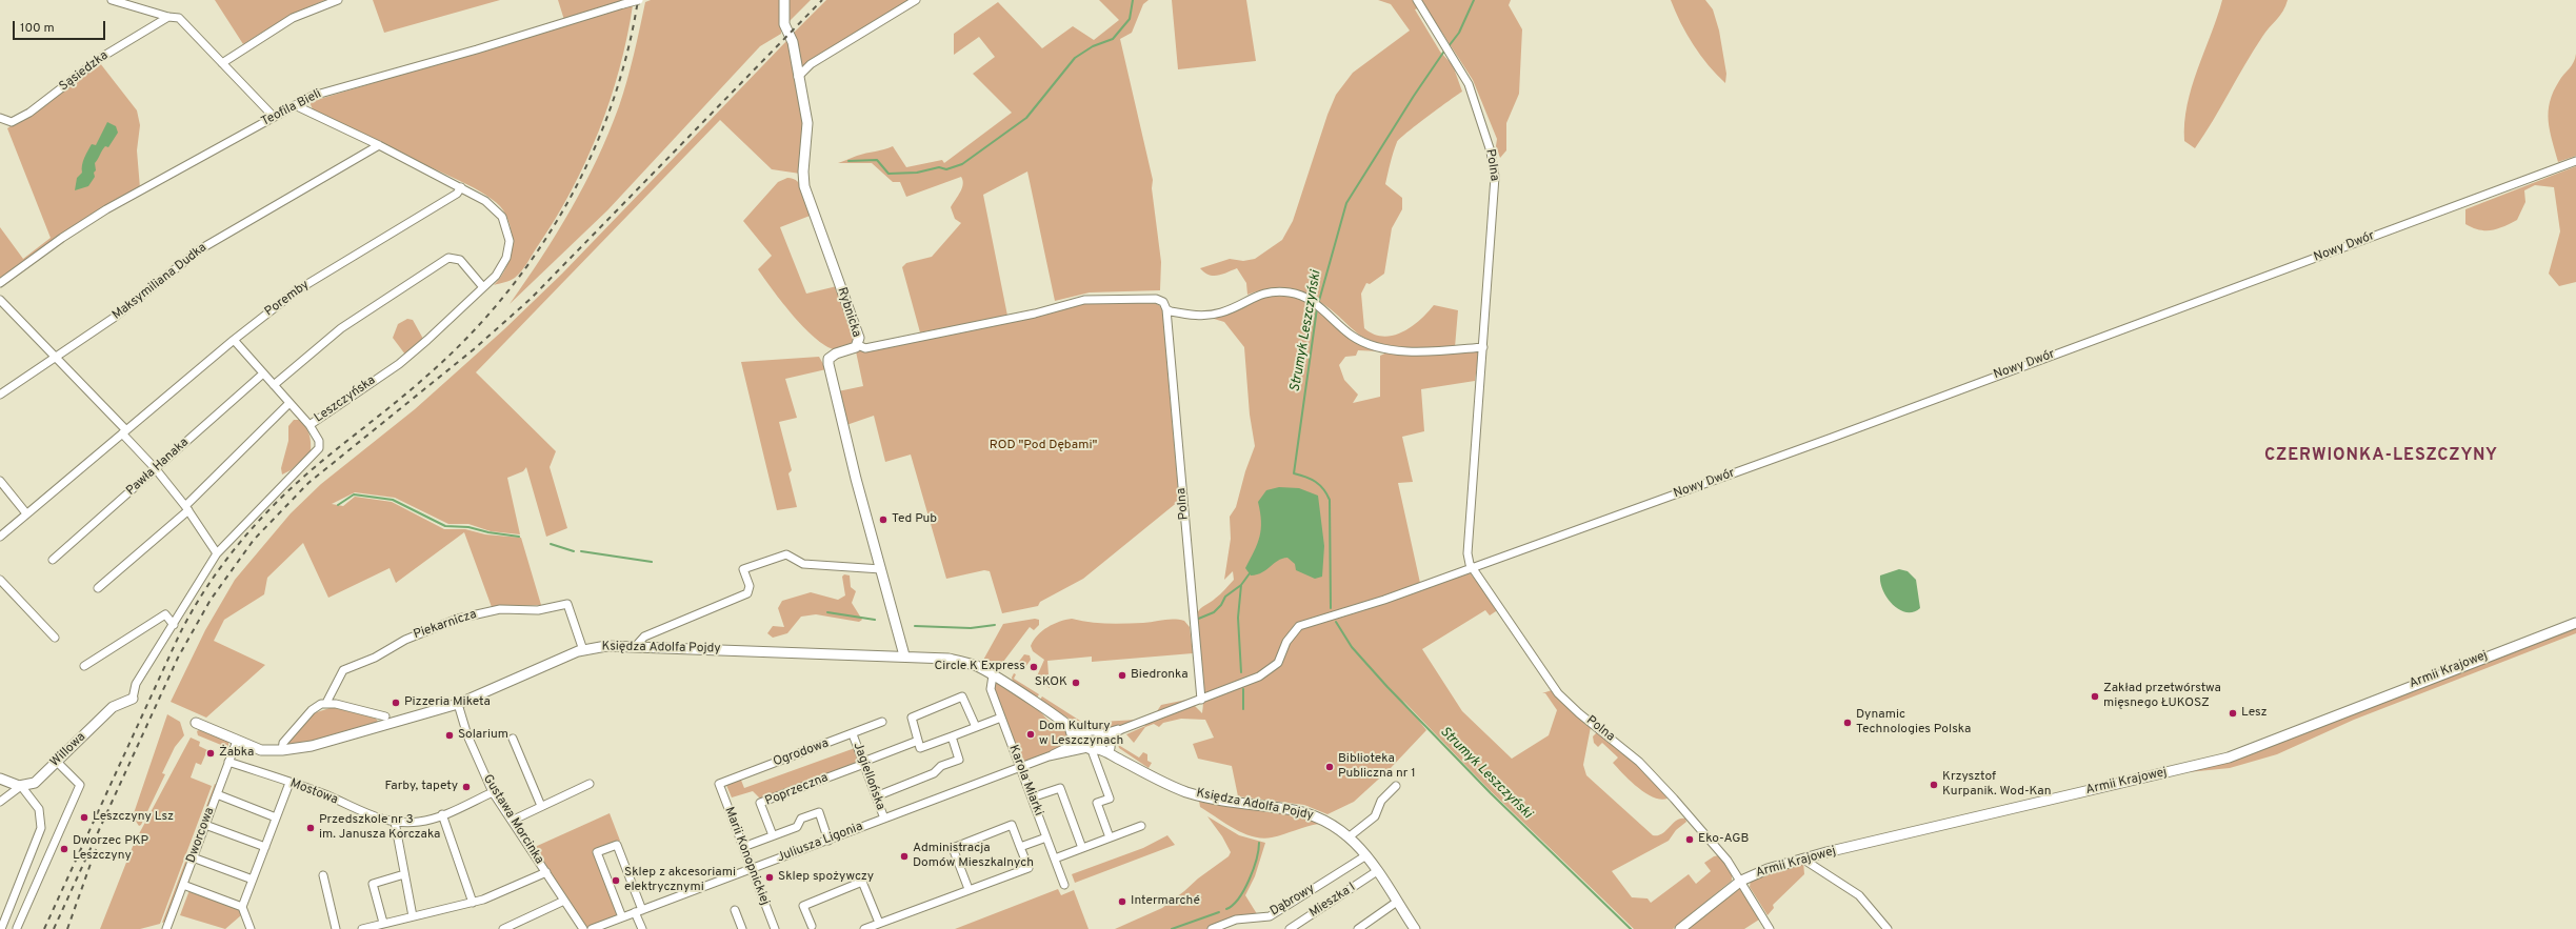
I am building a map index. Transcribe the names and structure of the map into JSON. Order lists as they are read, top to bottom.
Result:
{
  "streets": {
    "street": [
      "Sąsiedzka",
      "Teofila Bieli",
      "Polna",
      "Nowy Dwór",
      "Maksymiliana Dudka",
      "Poremby",
      "Rybnicka",
      "Leszczyńska",
      "Pawła Hanaka",
      "Piekarnicza",
      "Księdza Adolfa Pojdy",
      "Armii Krajowej",
      "Willowa",
      "Ogrodowa",
      "Jagiellońska",
      "Karola Miarki",
      "Poprzeczna",
      "Mostowa",
      "Gustawa Morcinka",
      "Dworcowa",
      "Juliusza Ligonia",
      "Marii Konopnickiej",
      "Dąbrowy",
      "Mieszka I"
    ]
  },
  "crossings": [
    ["Polna", "Nowy Dwór"],
    ["Polna", "Armii Krajowej"],
    ["Poremby", "Leszczyńska"],
    ["Rybnicka", "Księdza Adolfa Pojdy"],
    ["Leszczyńska", "Willowa"],
    ["Piekarnicza", "Księdza Adolfa Pojdy"],
    ["Księdza Adolfa Pojdy", "Karola Miarki"],
    ["Księdza Adolfa Pojdy", "Gustawa Morcinka"],
    ["Księdza Adolfa Pojdy", "Dworcowa"],
    ["Księdza Adolfa Pojdy", "Juliusza Ligonia"],
    ["Księdza Adolfa Pojdy", "Dąbrowy"],
    ["Księdza Adolfa Pojdy", "Mieszka I"],
    ["Ogrodowa", "Jagiellońska"],
    ["Ogrodowa", "Marii Konopnickiej"],
    ["Jagiellońska", "Poprzeczna"],
    ["Jagiellońska", "Juliusza Ligonia"],
    ["Karola Miarki", "Juliusza Ligonia"],
    ["Mostowa", "Gustawa Morcinka"],
    ["Mostowa", "Dworcowa"],
    ["Juliusza Ligonia", "Marii Konopnickiej"]
  ],
  "districts": ["CZERWIONKA-LESZCZYNY"],
  "water": ["Strumyk Leszczyński"],
  "parks": ["ROD \"Pod Dębami\""],
  "places": [
    "Ted Pub",
    "Circle K Express",
    "Biedronka",
    "SKOK",
    "Zakład przetwórstwa mięsnego ŁUKOSZ",
    "Pizzeria Miketa",
    "Lesz",
    "Dynamic Technologies Polska",
    "Dom Kultury w Leszczynach",
    "Solarium",
    "Żabka",
    "Biblioteka Publiczna nr 1",
    "Krzysztof Kurpanik. Wod-Kan",
    "Farby, tapety",
    "Leszczyny Lsz",
    "Przedszkole nr 3 im. Janusza Korczaka",
    "Eko-AGB",
    "Dworzec PKP Leszczyny",
    "Administracja Domów Mieszkalnych",
    "Sklep spożywczy",
    "Sklep z akcesoriami elektrycznymi",
    "Intermarché"
  ],
  "scale_bar": "100 m"
}
